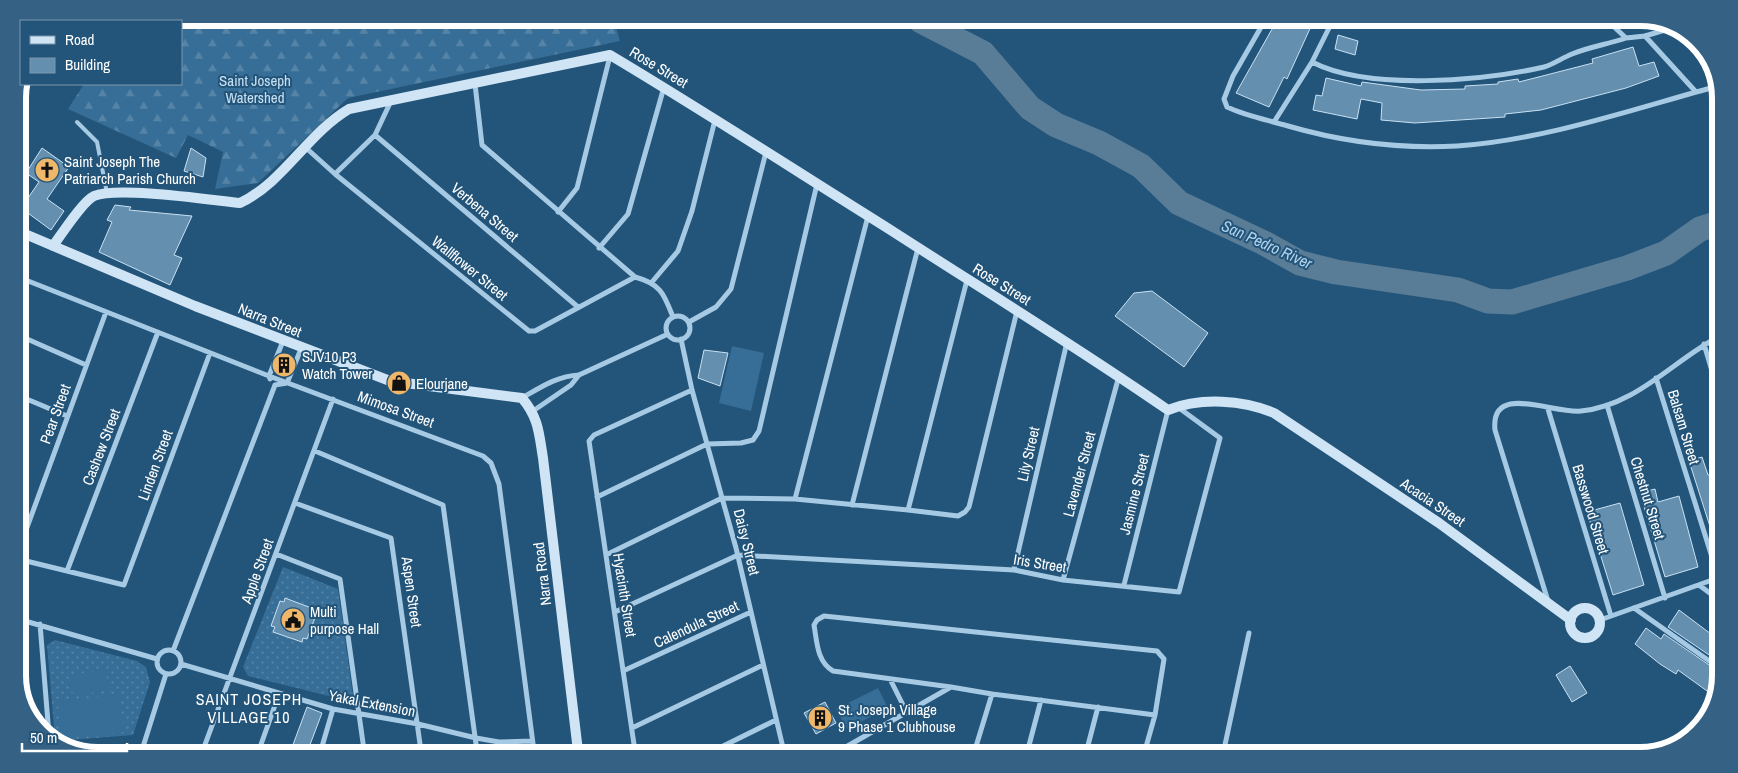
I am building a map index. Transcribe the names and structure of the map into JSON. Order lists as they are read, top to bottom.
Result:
{
  "streets": {
    "street": [
      "Rose Street",
      "Verbena Street",
      "Wallflower Street",
      "Narra Street",
      "Mimosa Street",
      "Pear Street",
      "Balsam Street",
      "Cashew Street",
      "Lily Street",
      "Linden Street",
      "Lavender Street",
      "Jasmine Street",
      "Chestnut Street",
      "Acacia Street",
      "Basswood Street",
      "Daisy Street",
      "Iris Street",
      "Apple Street",
      "Narra Road",
      "Aspen Street",
      "Hyacinth Street",
      "Calendula Street",
      "Yakal Extension"
    ]
  },
  "crossings": [
    ["Rose Street", "Wallflower Street"],
    ["Rose Street", "Lily Street"],
    ["Rose Street", "Lavender Street"],
    ["Rose Street", "Jasmine Street"],
    ["Rose Street", "Acacia Street"],
    ["Rose Street", "Iris Street"],
    ["Verbena Street", "Wallflower Street"],
    ["Narra Street", "Narra Road"],
    ["Mimosa Street", "Pear Street"],
    ["Mimosa Street", "Cashew Street"],
    ["Mimosa Street", "Linden Street"],
    ["Mimosa Street", "Apple Street"],
    ["Mimosa Street", "Yakal Extension"],
    ["Cashew Street", "Linden Street"],
    ["Lily Street", "Iris Street"],
    ["Lavender Street", "Iris Street"],
    ["Jasmine Street", "Acacia Street"],
    ["Jasmine Street", "Iris Street"],
    ["Acacia Street", "Iris Street"],
    ["Daisy Street", "Iris Street"],
    ["Daisy Street", "Hyacinth Street"],
    ["Daisy Street", "Calendula Street"],
    ["Apple Street", "Aspen Street"],
    ["Apple Street", "Yakal Extension"],
    ["Aspen Street", "Yakal Extension"],
    ["Hyacinth Street", "Calendula Street"]
  ],
  "districts": ["SAINT JOSEPH VILLAGE 10"],
  "water": ["San Pedro River"],
  "parks": ["Saint Joseph Watershed"],
  "places": {
    "church": ["Saint Joseph The Patriarch Parish Church"],
    "building": ["SJV10 P3 Watch Tower", "St. Joseph Village 9 Phase 1 Clubhouse"],
    "shop": ["Elourjane"],
    "public building": ["Multi purpose Hall"]
  },
  "legend": ["Road", "Building"],
  "scale_bar": "50 m"
}
